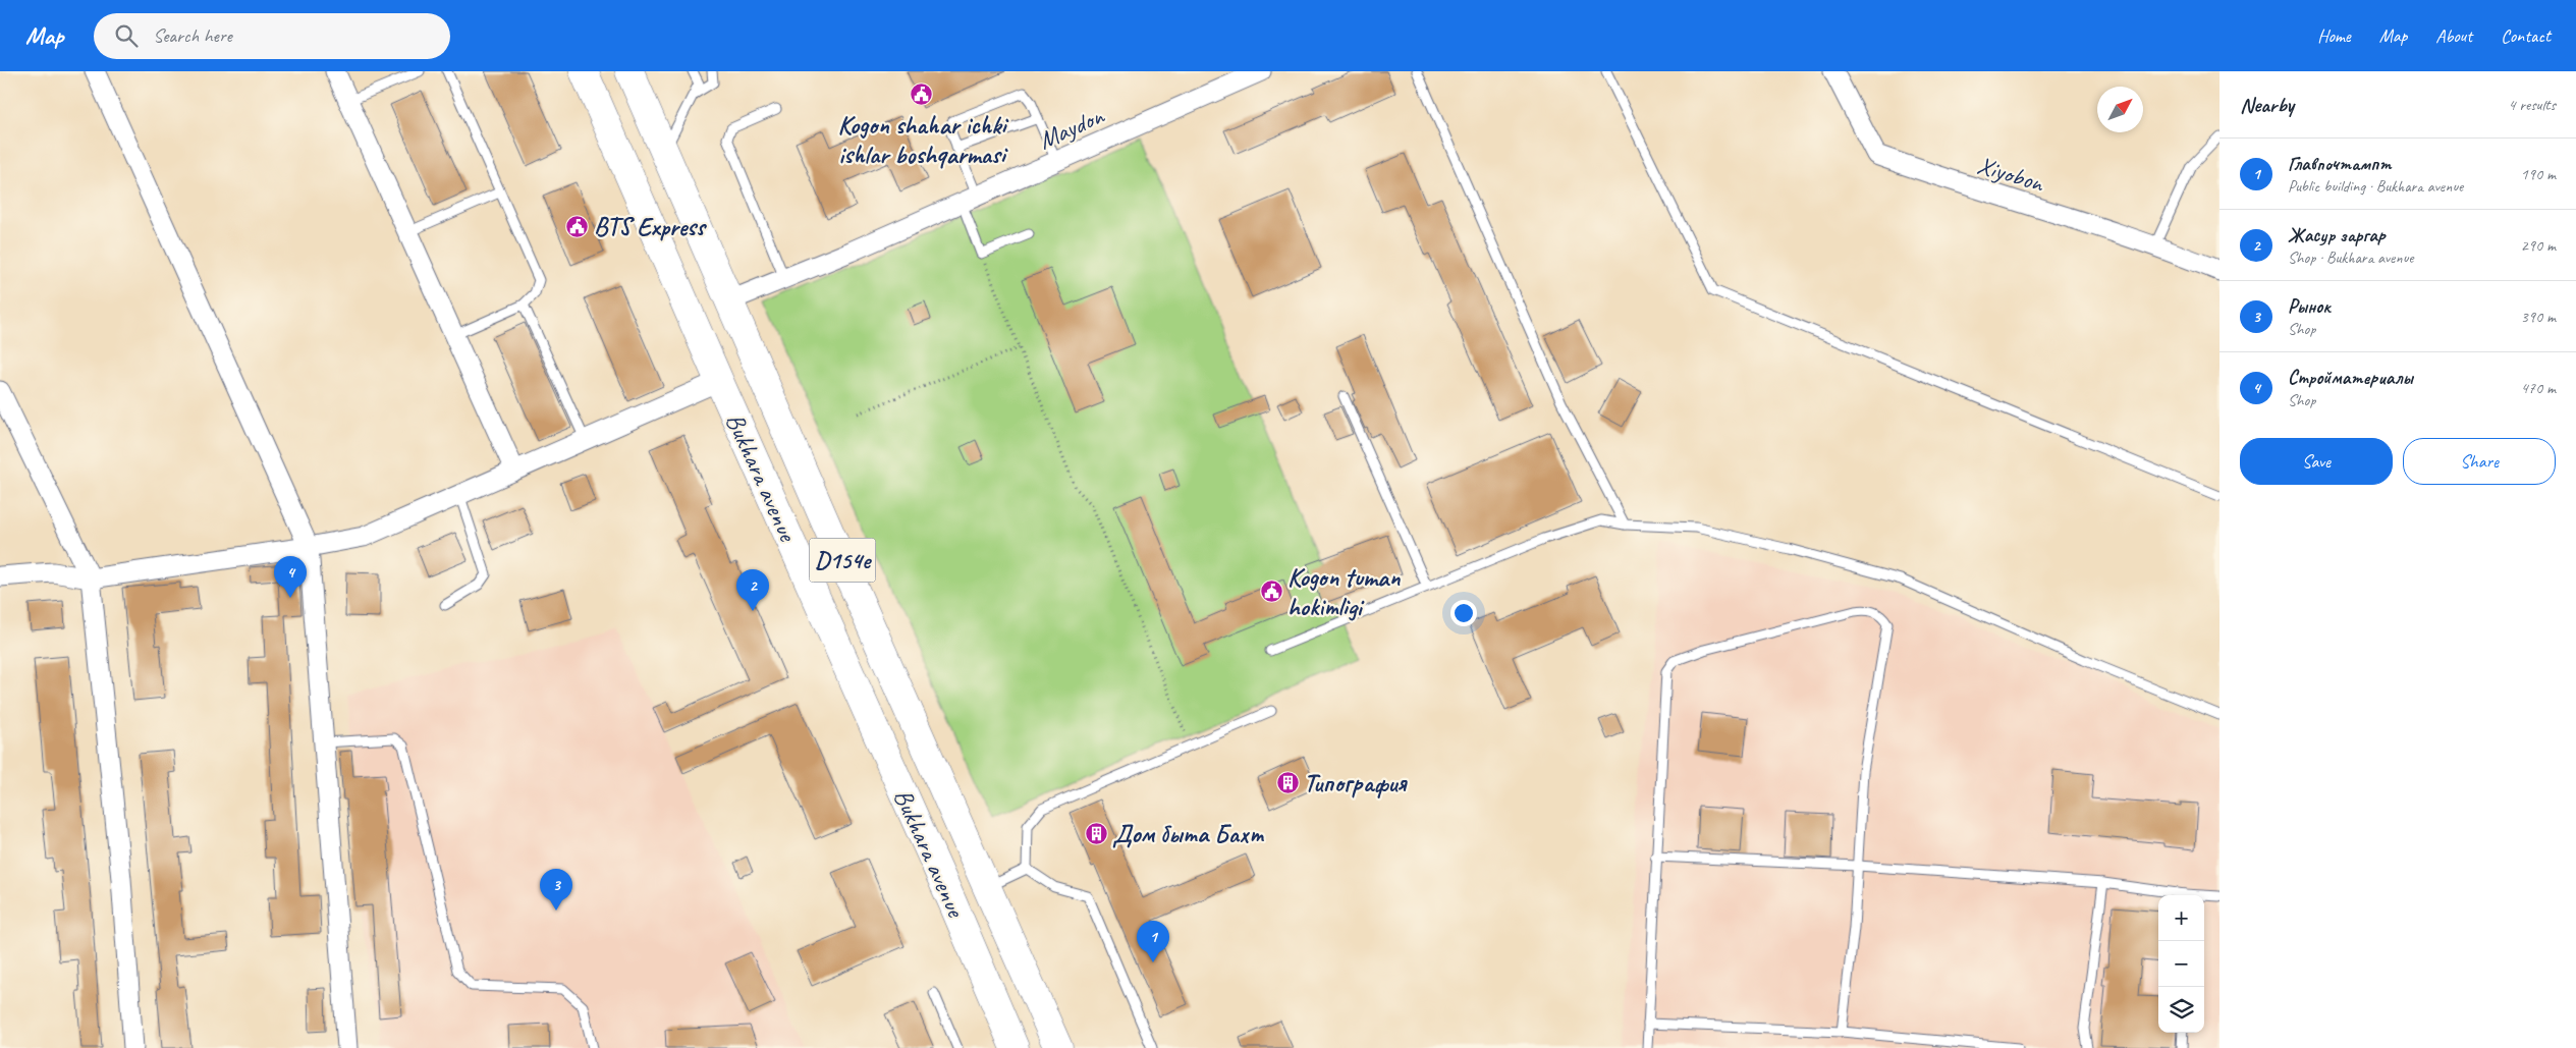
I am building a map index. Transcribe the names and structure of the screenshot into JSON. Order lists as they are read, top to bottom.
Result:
{
  "streets": {
    "main road": ["Bukhara avenue", "D154e"],
    "street": ["Maydon", "Xiyobon"]
  },
  "crossings": [
    ["Maydon", "Bukhara avenue"]
  ],
  "places": {
    "public building": ["Kogon shahar ichki ishlar boshqarmasi", "BTS Express", "Kogon tuman hokimligi"],
    "building": ["Типография", "Дом быта Бахт"]
  },
  "north": "top right",
  "page": {
    "header": "Map",
    "search": "Search here",
    "nav": [
      "Home",
      "Map",
      "About",
      "Contact"
    ],
    "heading": ["Nearby", "4 results"],
    "list": [
      {
        "mark": "1",
        "name": "Главпочтампт",
        "note": "Public building · Bukhara avenue",
        "value": "190 m"
      },
      {
        "mark": "2",
        "name": "Жасур заргар",
        "note": "Shop · Bukhara avenue",
        "value": "290 m"
      },
      {
        "mark": "3",
        "name": "Рынок",
        "note": "Shop",
        "value": "390 m"
      },
      {
        "mark": "4",
        "name": "Стройматериалы",
        "note": "Shop",
        "value": "470 m"
      }
    ],
    "buttons": ["Save", "Share"],
    "pins": [
      "4",
      "2",
      "3",
      "1"
    ],
    "map_buttons": ["+", "−"]
  }
}
